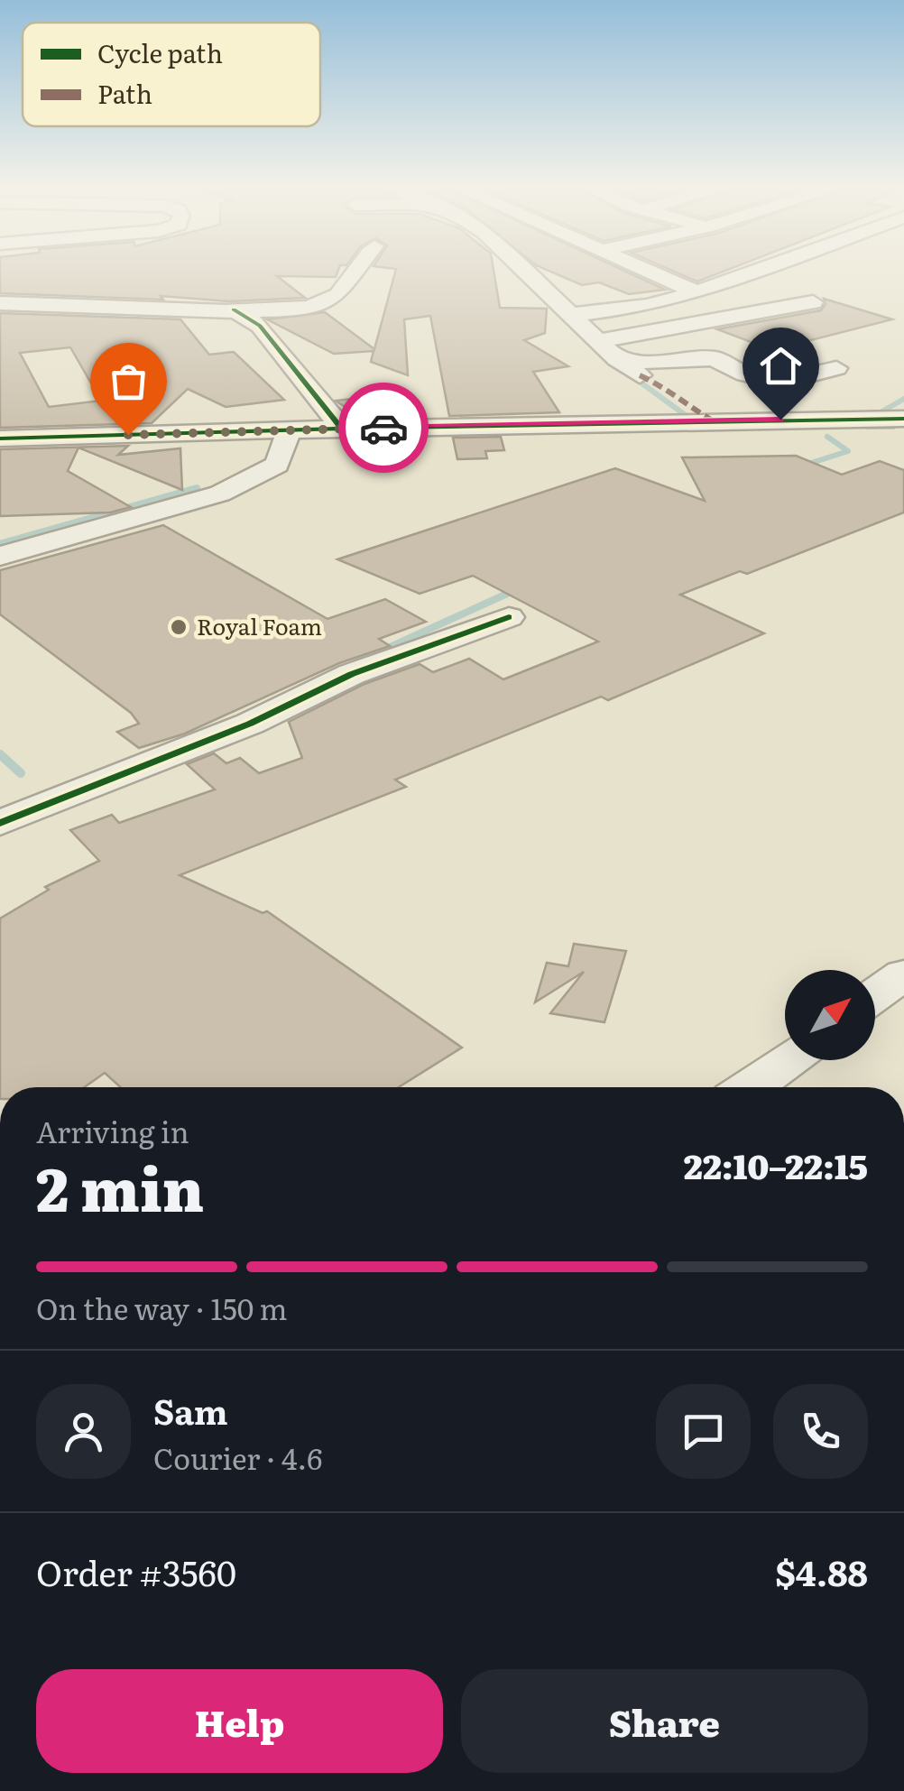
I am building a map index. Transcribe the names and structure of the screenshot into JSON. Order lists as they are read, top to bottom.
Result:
{
  "places": ["Royal Foam"],
  "legend": ["Cycle path", "Path"],
  "north": "top right",
  "page": {
    "heading": ["2 min", "Arriving in", "22:10–22:15"],
    "panel": [
      "Sam",
      "Courier · 4.6",
      "Order #3560",
      "$4.88"
    ],
    "bar": "On the way · 150 m",
    "buttons": ["Help", "Share"]
  }
}
